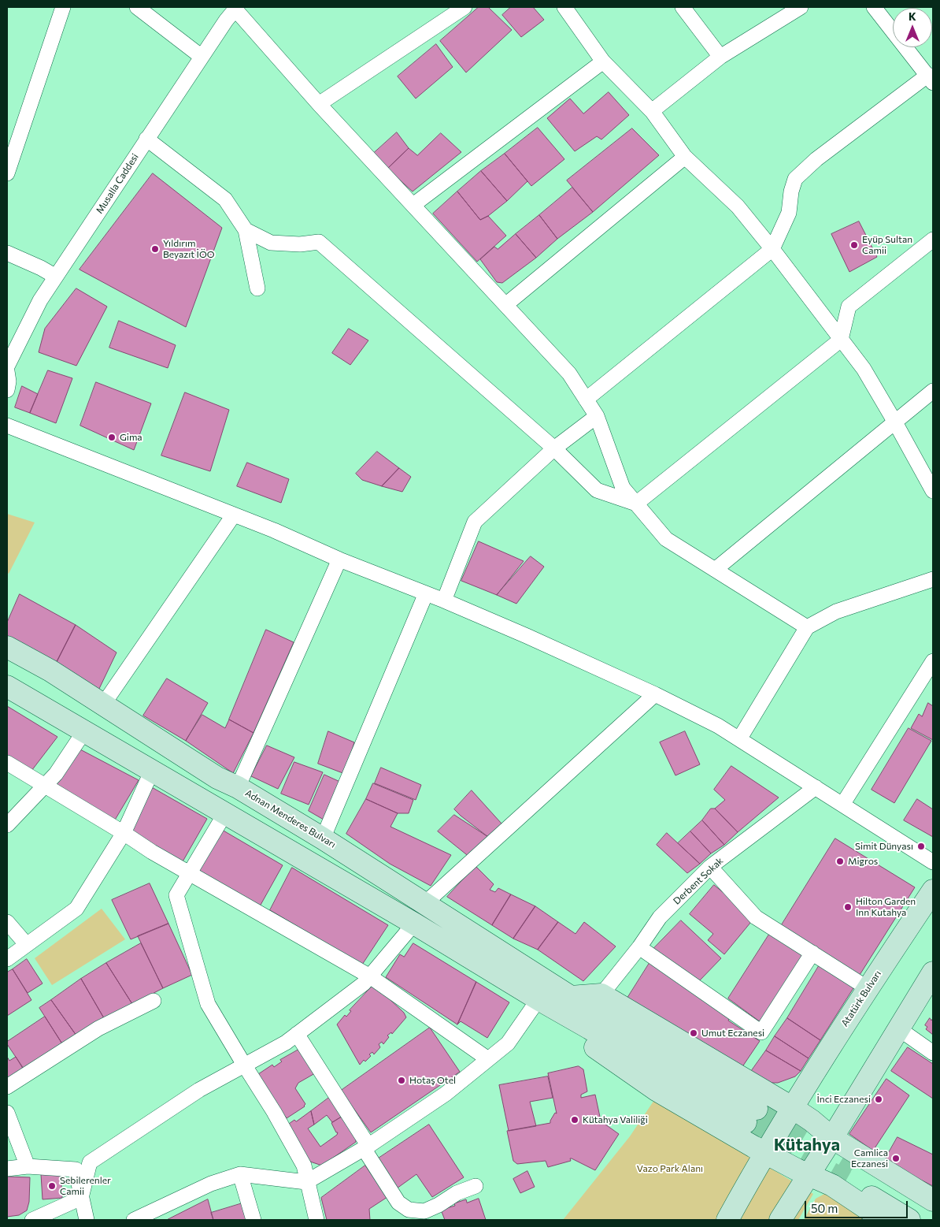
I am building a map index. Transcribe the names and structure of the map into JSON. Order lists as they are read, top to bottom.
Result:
{
  "streets": {
    "main road": ["Adnan Menderes Bulvarı", "Atatürk Bulvarı"],
    "street": ["Musalla Caddesi", "Derbent Sokak"]
  },
  "districts": ["Kütahya"],
  "parks": ["Vazo Park Alanı"],
  "places": [
    "Eyüp Sultan Camii",
    "Yıldırım Beyazıt İÖO",
    "Gima",
    "Simit Dünyası",
    "Migros",
    "Hilton Garden Inn Kutahya",
    "Umut Eczanesi",
    "Hotaş Otel",
    "İnci Eczanesi",
    "Kütahya Valiliği",
    "Camlica Eczanesi",
    "Sebilerenler Camii"
  ],
  "scale_bar": "50 m",
  "north": "top"
}
